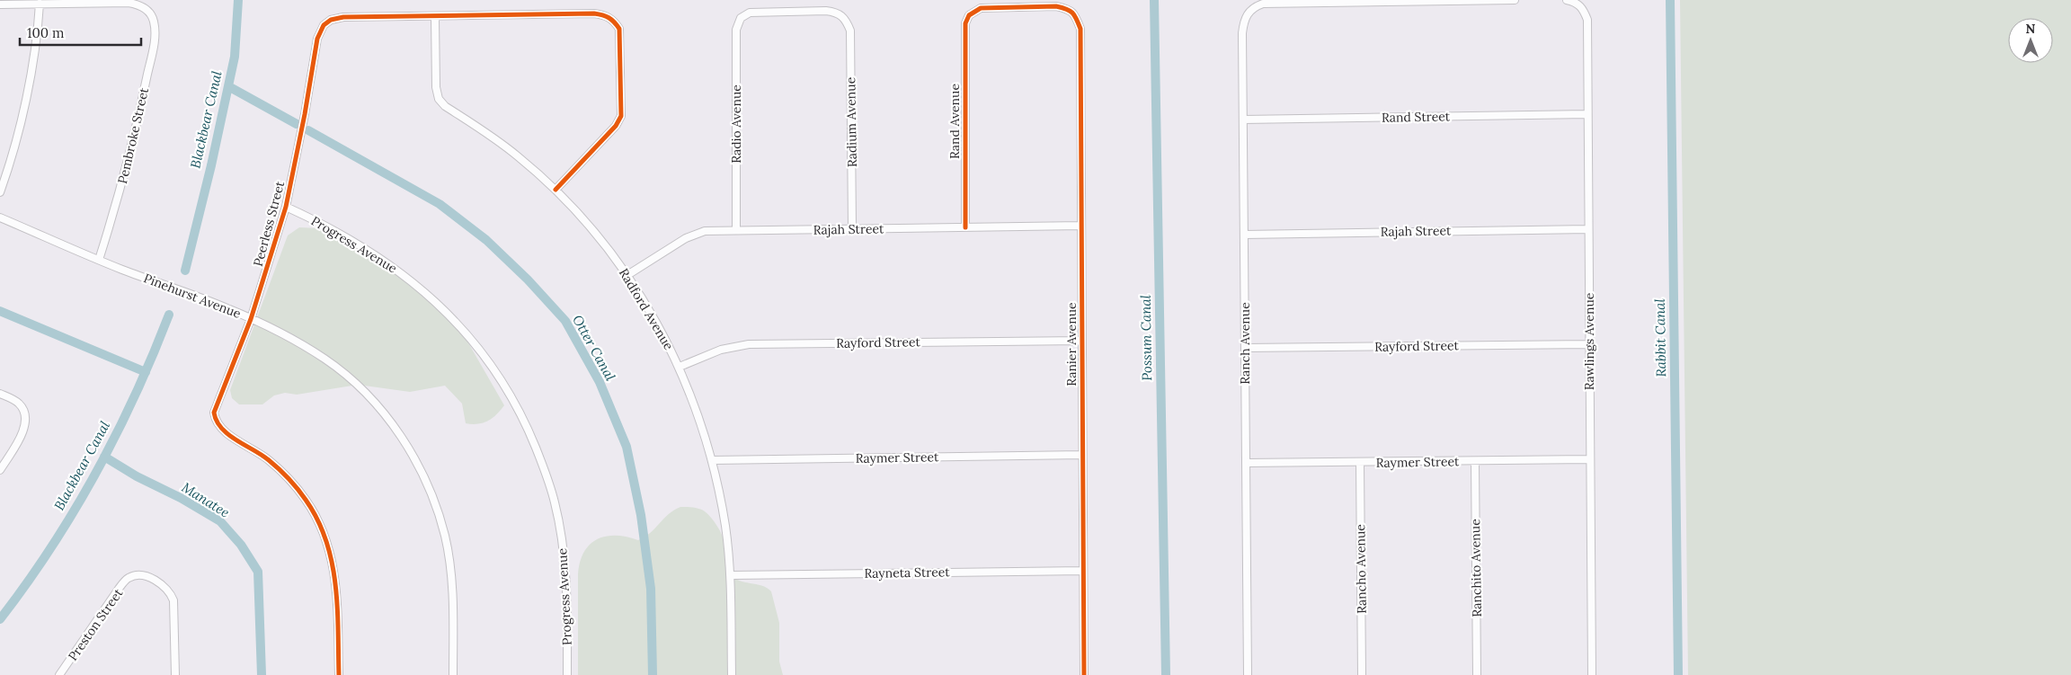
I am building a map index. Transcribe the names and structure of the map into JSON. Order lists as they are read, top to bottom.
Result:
{
  "streets": {
    "street": [
      "Rand Street",
      "Rand Avenue",
      "Radium Avenue",
      "Radio Avenue",
      "Pembroke Street",
      "Peerless Street",
      "Rajah Street",
      "Progress Avenue",
      "Pinehurst Avenue",
      "Radford Avenue",
      "Rawlings Avenue",
      "Rayford Street",
      "Ranch Avenue",
      "Ranier Avenue",
      "Raymer Street",
      "Ranchito Avenue",
      "Rancho Avenue",
      "Rayneta Street",
      "Preston Street"
    ]
  },
  "crossings": [
    ["Rand Street", "Rawlings Avenue"],
    ["Rand Street", "Ranch Avenue"],
    ["Rand Avenue", "Rajah Street"],
    ["Rand Avenue", "Ranier Avenue"],
    ["Radium Avenue", "Radio Avenue"],
    ["Radium Avenue", "Rajah Street"],
    ["Radio Avenue", "Rajah Street"],
    ["Pembroke Street", "Pinehurst Avenue"],
    ["Peerless Street", "Progress Avenue"],
    ["Peerless Street", "Pinehurst Avenue"],
    ["Peerless Street", "Radford Avenue"],
    ["Rajah Street", "Radford Avenue"],
    ["Rajah Street", "Rawlings Avenue"],
    ["Rajah Street", "Ranch Avenue"],
    ["Rajah Street", "Ranier Avenue"],
    ["Radford Avenue", "Rayford Street"],
    ["Radford Avenue", "Raymer Street"],
    ["Radford Avenue", "Rayneta Street"],
    ["Rawlings Avenue", "Rayford Street"],
    ["Rawlings Avenue", "Raymer Street"],
    ["Rayford Street", "Ranch Avenue"],
    ["Rayford Street", "Ranier Avenue"],
    ["Ranch Avenue", "Raymer Street"],
    ["Ranier Avenue", "Raymer Street"],
    ["Ranier Avenue", "Rayneta Street"],
    ["Raymer Street", "Ranchito Avenue"],
    ["Raymer Street", "Rancho Avenue"]
  ],
  "water": [
    "Blackbear Canal",
    "Possum Canal",
    "Rabbit Canal",
    "Otter Canal",
    "Manatee"
  ],
  "scale_bar": "100 m",
  "north": "top"
}
